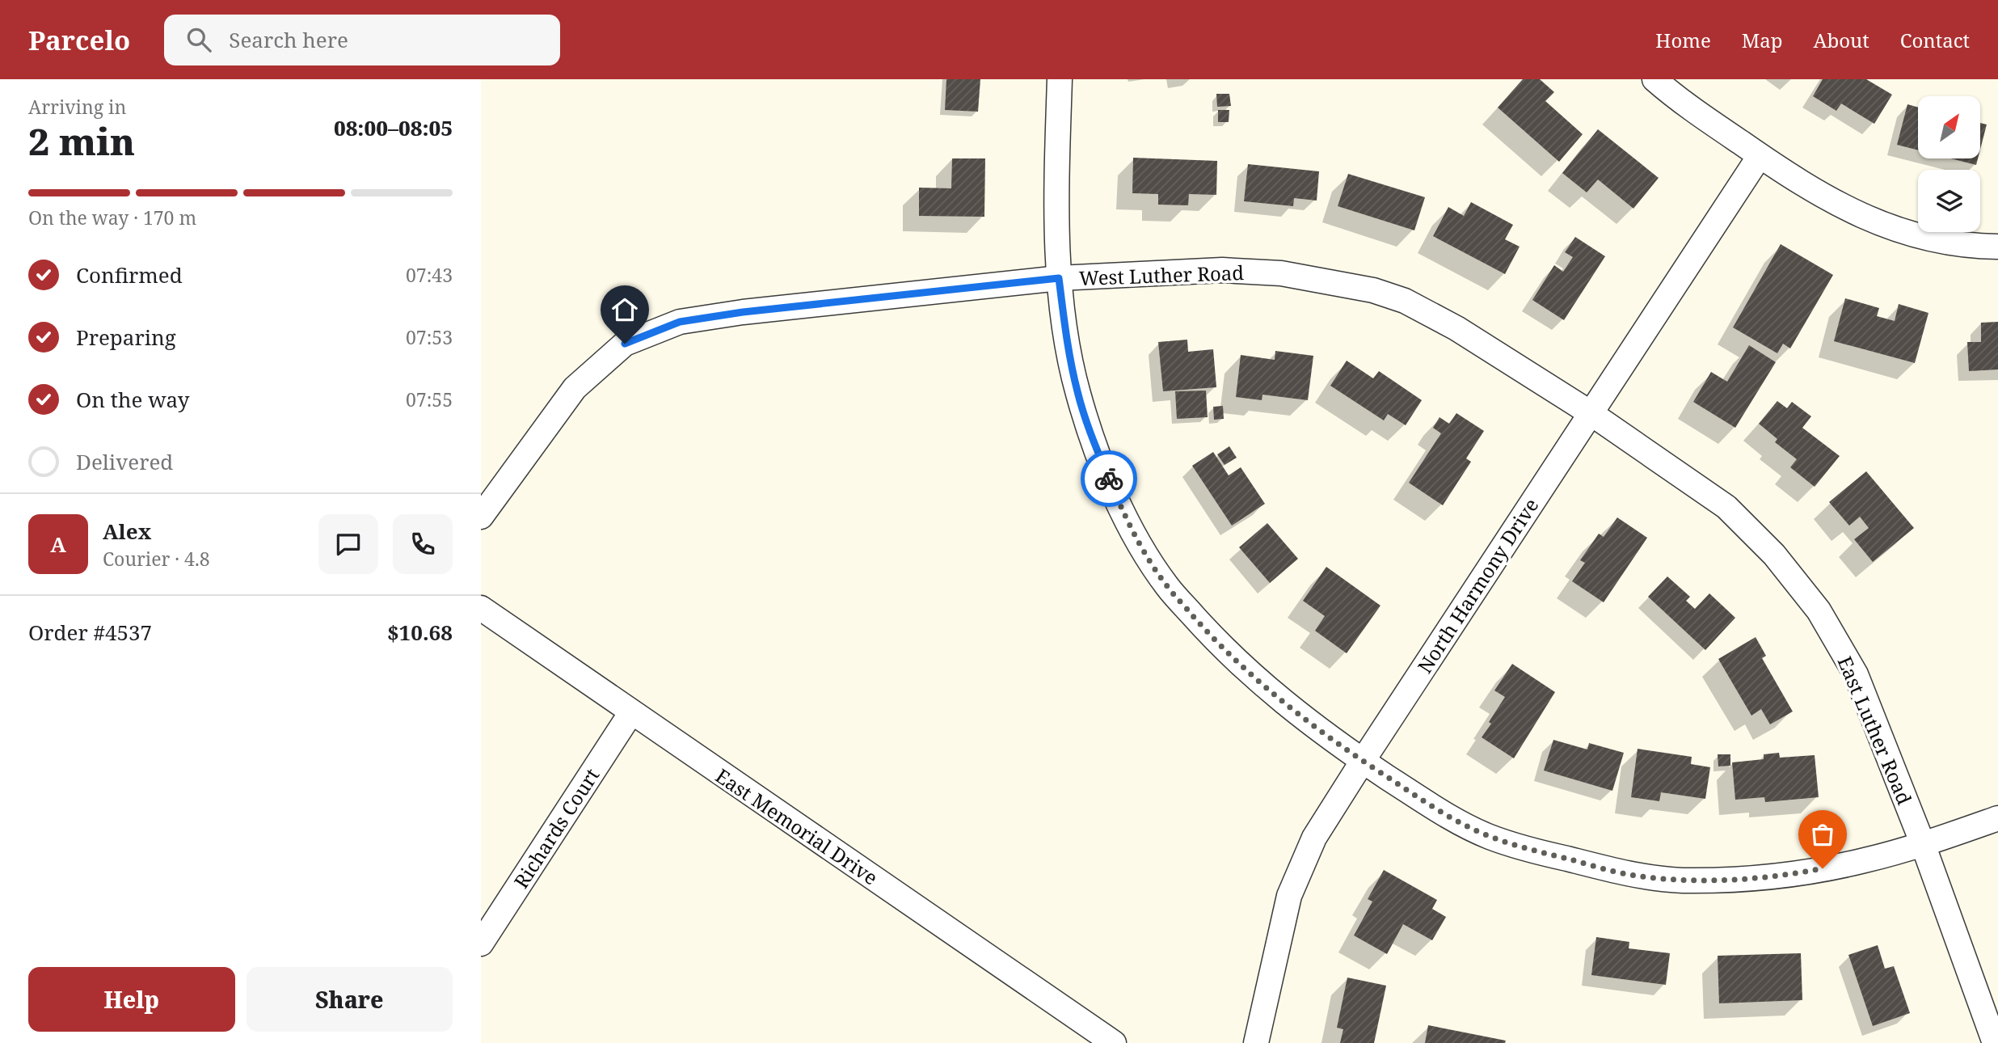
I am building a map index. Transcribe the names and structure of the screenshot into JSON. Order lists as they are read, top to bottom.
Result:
{
  "streets": {
    "street": [
      "West Luther Road",
      "North Harmony Drive",
      "East Luther Road",
      "East Memorial Drive",
      "Richards Court"
    ]
  },
  "crossings": [
    ["West Luther Road", "North Harmony Drive"],
    ["West Luther Road", "East Luther Road"],
    ["North Harmony Drive", "East Luther Road"],
    ["East Memorial Drive", "Richards Court"]
  ],
  "north": "top right",
  "page": {
    "header": "Parcelo",
    "search": "Search here",
    "nav": [
      "Home",
      "Map",
      "About",
      "Contact"
    ],
    "heading": ["2 min", "Arriving in", "08:00–08:05"],
    "panel": [
      "Alex",
      "Courier · 4.8",
      "Order #4537",
      "$10.68"
    ],
    "bar": "On the way · 170 m",
    "list": [
      ["Confirmed", "07:43"],
      ["Preparing", "07:53"],
      ["On the way", "07:55"],
      "Delivered"
    ],
    "round": "A",
    "buttons": ["Help", "Share"]
  }
}
